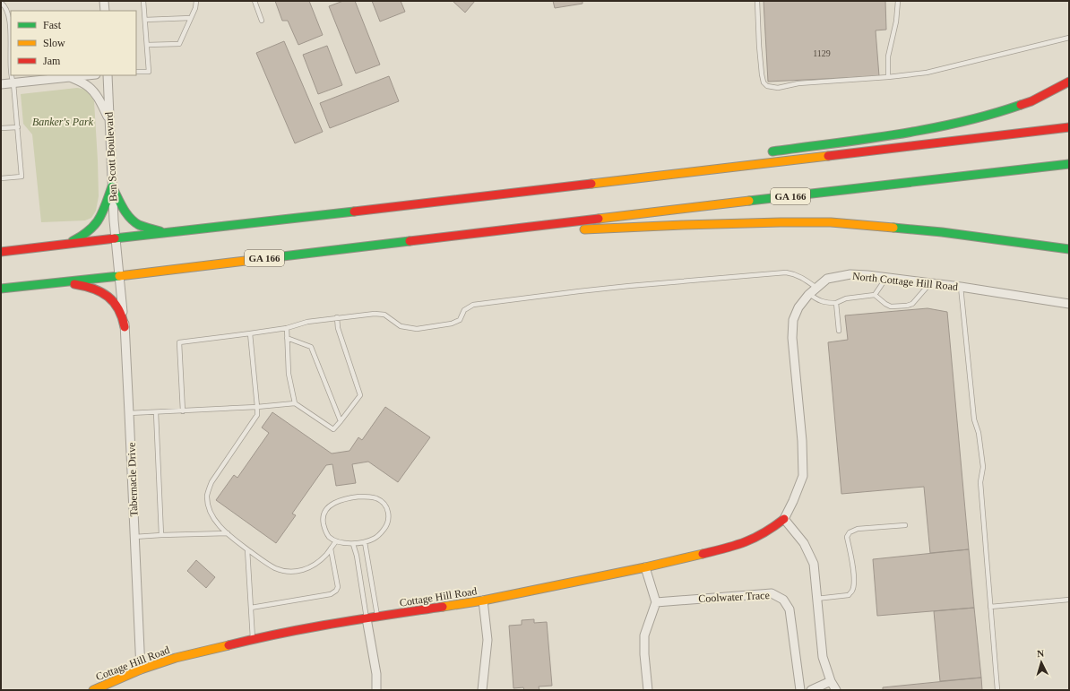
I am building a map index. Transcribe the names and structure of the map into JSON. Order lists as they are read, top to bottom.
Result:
{
  "streets": {
    "main road": ["GA 166", "Cottage Hill Road"],
    "street": [
      "Ben Scott Boulevard",
      "North Cottage Hill Road",
      "Tabernacle Drive",
      "Coolwater Trace"
    ]
  },
  "crossings": [
    ["Ben Scott Boulevard", "GA 166"],
    ["Ben Scott Boulevard", "Tabernacle Drive"],
    ["GA 166", "Tabernacle Drive"],
    ["North Cottage Hill Road", "Cottage Hill Road"],
    ["Tabernacle Drive", "Cottage Hill Road"]
  ],
  "parks": ["Banker's Park"],
  "house_numbers": ["1129"],
  "legend": ["Fast", "Slow", "Jam"],
  "north": "top"
}
